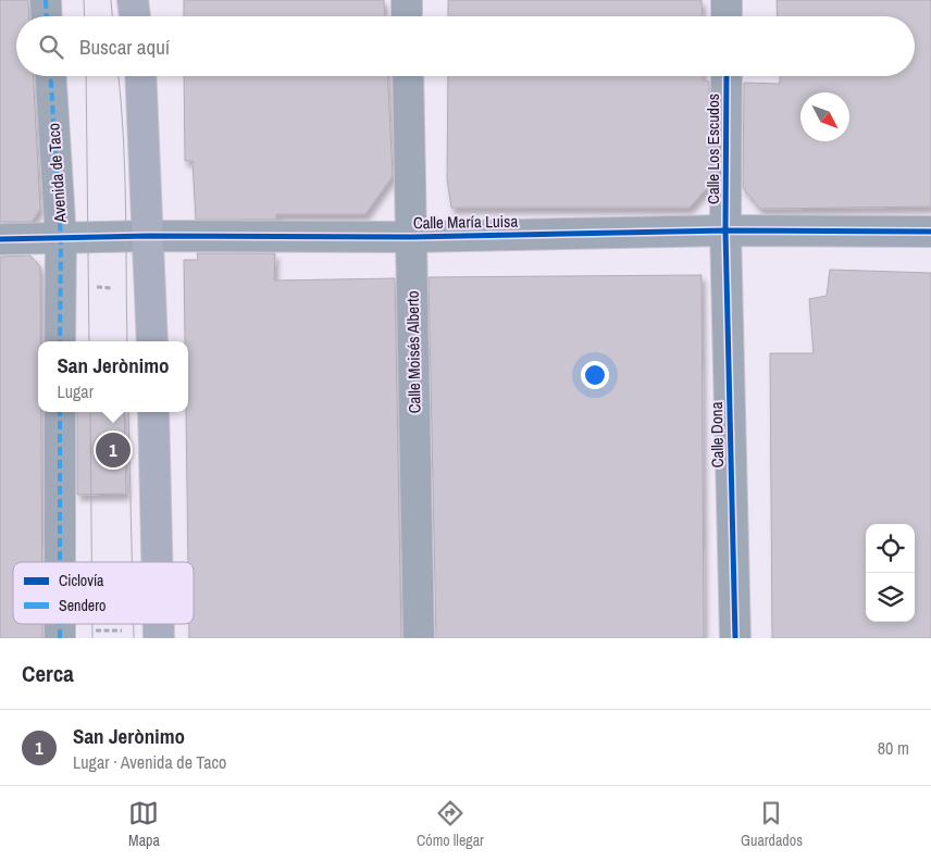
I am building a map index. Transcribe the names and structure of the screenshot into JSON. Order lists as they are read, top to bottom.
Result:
{
  "streets": {
    "street": [
      "Calle Los Escudos",
      "Avenida de Taco",
      "Calle María Luisa",
      "Calle Moisés Alberto",
      "Calle Dona"
    ]
  },
  "crossings": [
    ["Calle Los Escudos", "Calle María Luisa"],
    ["Calle Los Escudos", "Calle Dona"],
    ["Avenida de Taco", "Calle María Luisa"],
    ["Calle María Luisa", "Calle Moisés Alberto"],
    ["Calle María Luisa", "Calle Dona"]
  ],
  "legend": ["Ciclovía", "Sendero"],
  "north": "bottom right",
  "page": {
    "search": "Buscar aquí",
    "popup": ["San Jerònimo", "Lugar"],
    "pins": "1",
    "heading": "Cerca",
    "list": [
      {
        "mark": "1",
        "name": "San Jerònimo",
        "note": "Lugar · Avenida de Taco",
        "value": "80 m"
      }
    ],
    "nav": ["Mapa", "Cómo llegar", "Guardados"]
  }
}
